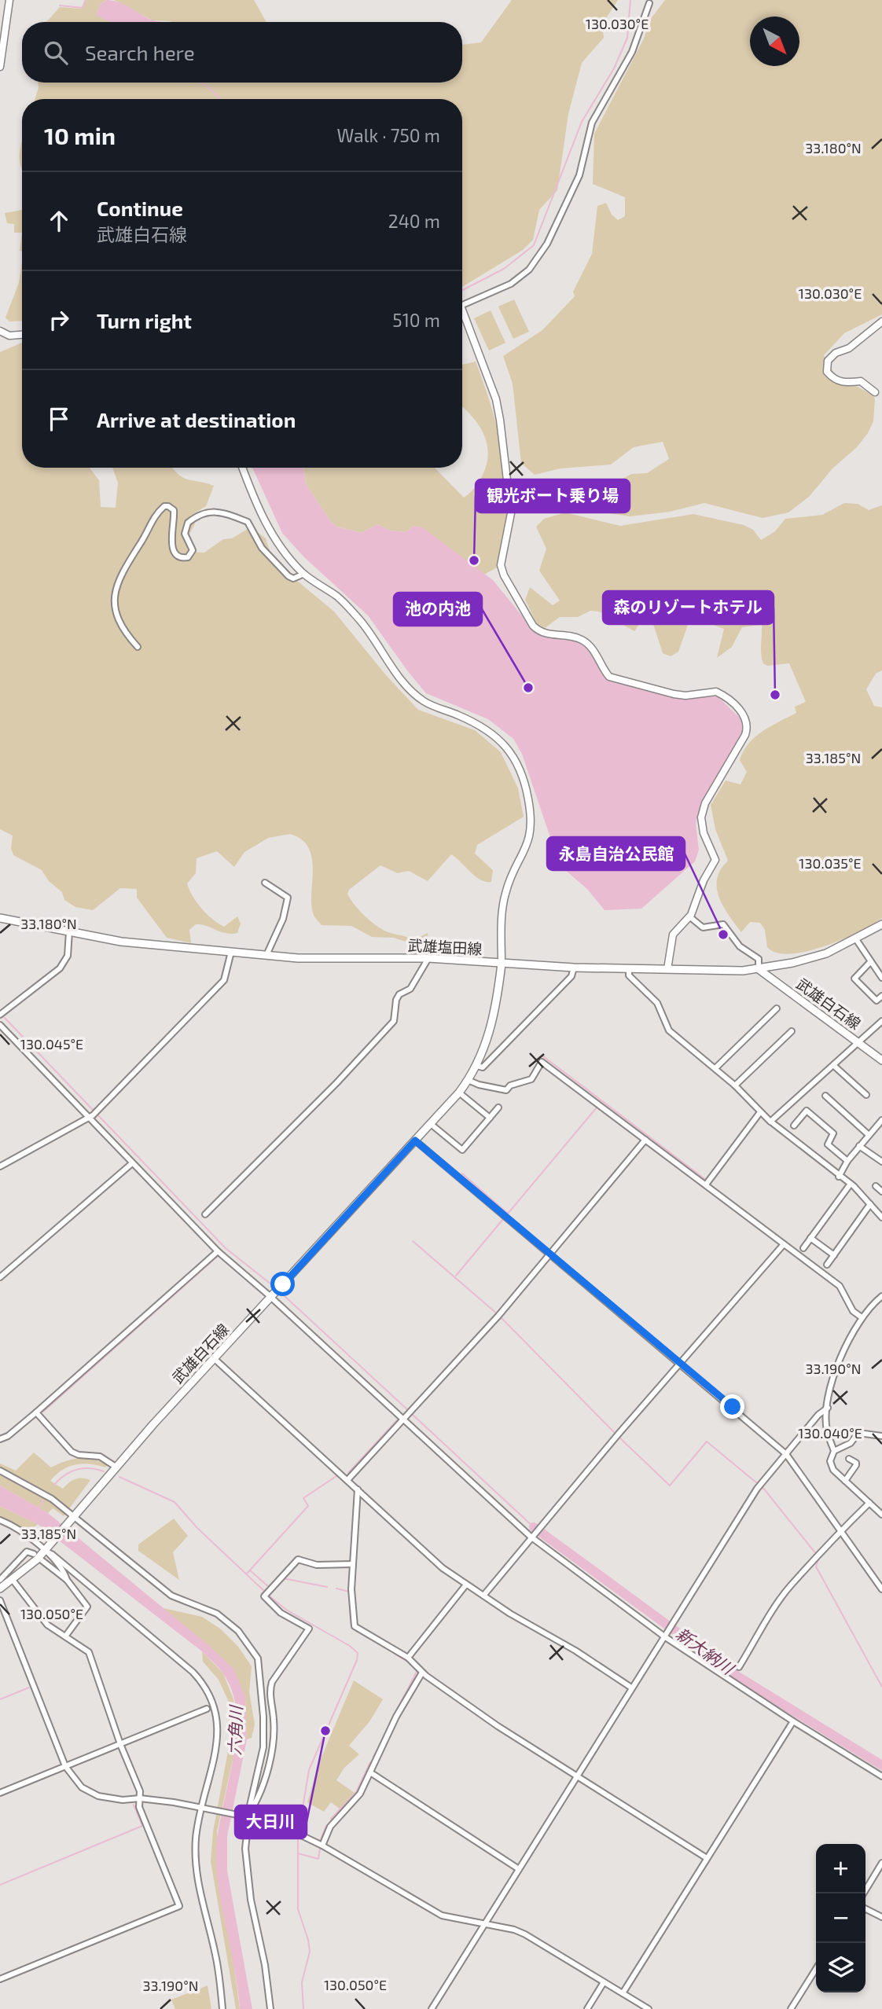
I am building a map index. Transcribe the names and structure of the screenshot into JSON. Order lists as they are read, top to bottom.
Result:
{
  "streets": {
    "main road": ["武雄塩田線", "武雄白石線"]
  },
  "crossings": [
    ["武雄塩田線", "武雄白石線"]
  ],
  "water": ["新大納川", "六角川"],
  "places": [
    "観光ボート乗り場",
    "池の内池",
    "森のリゾートホテル",
    "永島自治公民館",
    "大日川"
  ],
  "north": "bottom right",
  "page": {
    "search": "Search here",
    "heading": ["10 min", "Walk · 750 m"],
    "list": [
      ["Continue", "武雄白石線", "240 m"],
      ["Turn right", "510 m"],
      "Arrive at destination"
    ],
    "map_buttons": ["+", "−"]
  },
  "coordinates": [
    "130.030°E",
    "33.180°N",
    "33.185°N",
    "130.035°E",
    "130.045°E",
    "33.190°N",
    "130.040°E",
    "130.050°E"
  ]
}
